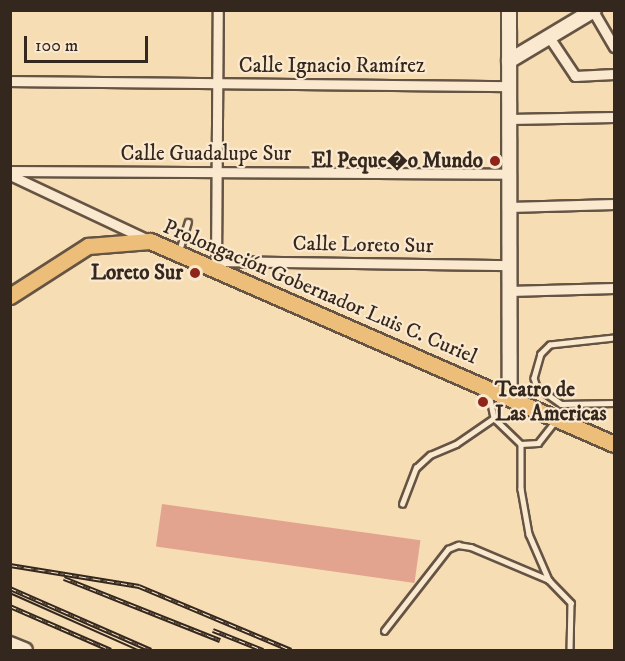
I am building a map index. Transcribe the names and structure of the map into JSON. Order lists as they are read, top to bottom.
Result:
{
  "streets": {
    "main road": ["Prolongación Gobernador Luis C. Curiel"],
    "street": ["Calle Ignacio Ramírez", "Calle Guadalupe Sur", "Calle Loreto Sur"]
  },
  "crossings": [
    ["Calle Loreto Sur", "Prolongación Gobernador Luis C. Curiel"]
  ],
  "places": ["El Peque�o Mundo", "Loreto Sur", "Teatro de Las Americas"],
  "scale_bar": "100 m"
}
